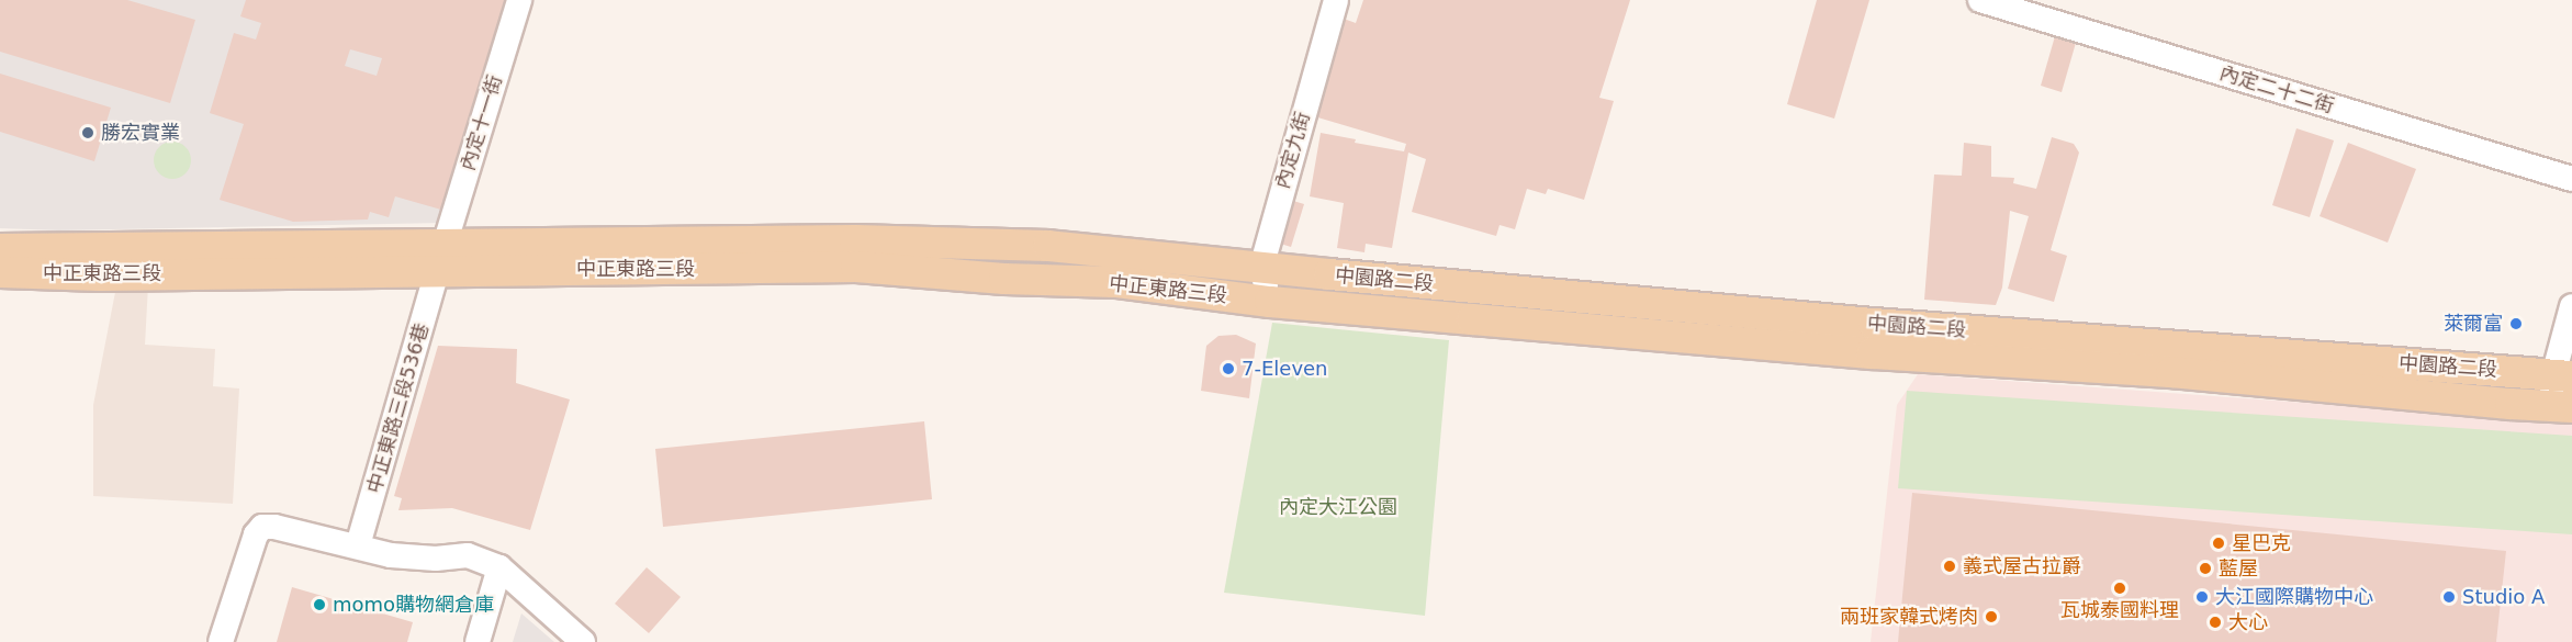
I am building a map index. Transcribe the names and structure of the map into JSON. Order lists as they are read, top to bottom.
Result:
{
  "streets": {
    "main road": ["中正東路三段", "中園路二段"],
    "street": [
      "內定二十二街",
      "內定十一街",
      "內定九街",
      "中正東路三段536巷"
    ]
  },
  "crossings": [
    ["內定十一街", "中正東路三段"],
    ["內定十一街", "中園路二段"],
    ["內定十一街", "中正東路三段536巷"],
    ["內定九街", "中園路二段"],
    ["中正東路三段", "中園路二段"],
    ["中正東路三段", "中正東路三段536巷"],
    ["中園路二段", "中正東路三段536巷"]
  ],
  "parks": ["內定大江公園"],
  "places": [
    "勝宏實業",
    "萊爾富",
    "7-Eleven",
    "星巴克",
    "義式屋古拉爵",
    "藍屋",
    "瓦城泰國料理",
    "大江國際購物中心",
    "Studio A",
    "momo購物網倉庫",
    "兩班家韓式烤肉",
    "大心"
  ]
}
